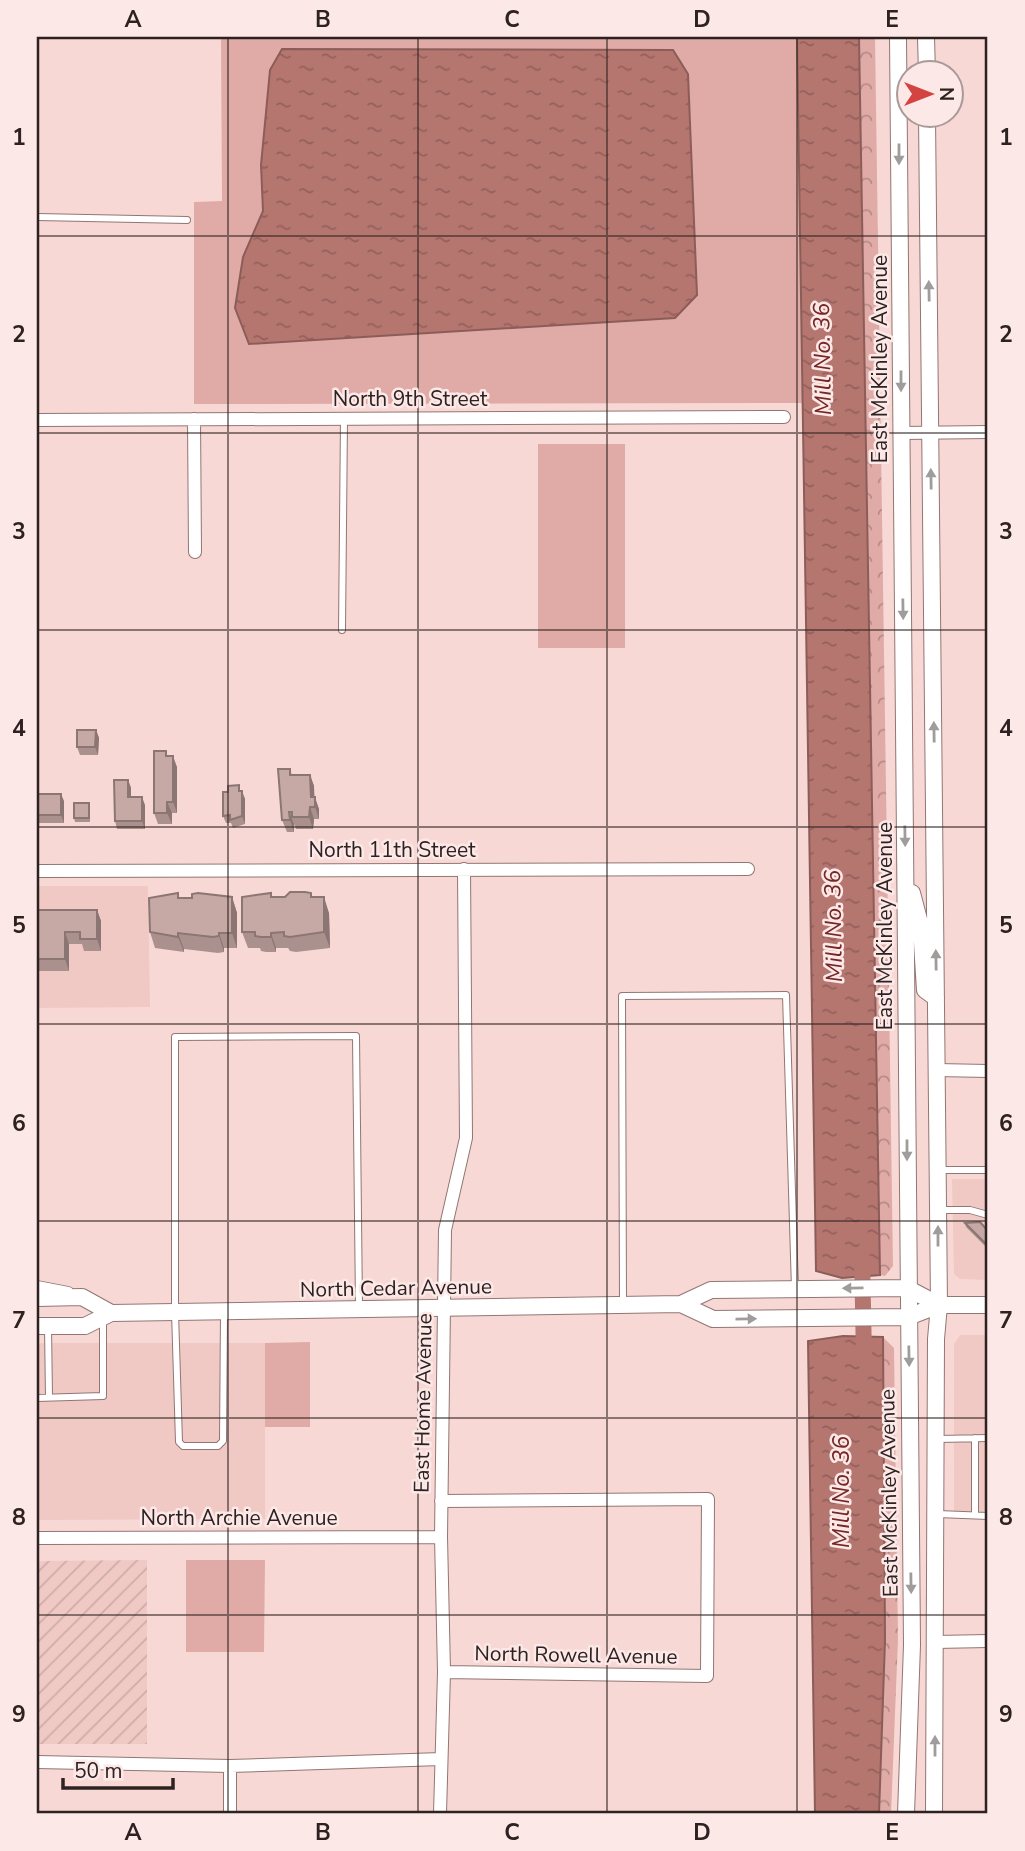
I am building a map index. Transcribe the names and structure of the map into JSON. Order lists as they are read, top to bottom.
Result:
{
  "streets": {
    "main road": ["East McKinley Avenue", "North Cedar Avenue"],
    "street": [
      "North 9th Street",
      "North 11th Street",
      "East Home Avenue",
      "North Archie Avenue",
      "North Rowell Avenue"
    ]
  },
  "crossings": [
    ["East McKinley Avenue", "North Cedar Avenue"],
    ["North 11th Street", "East Home Avenue"],
    ["North Cedar Avenue", "East Home Avenue"],
    ["East Home Avenue", "North Archie Avenue"],
    ["East Home Avenue", "North Rowell Avenue"]
  ],
  "water": ["Mill No. 36"],
  "scale_bar": "50 m",
  "north": "right",
  "grid": {
    "columns": [
      "A",
      "B",
      "C",
      "D",
      "E"
    ],
    "rows": [
      "1",
      "2",
      "3",
      "4",
      "5",
      "6",
      "7",
      "8",
      "9"
    ]
  }
}
